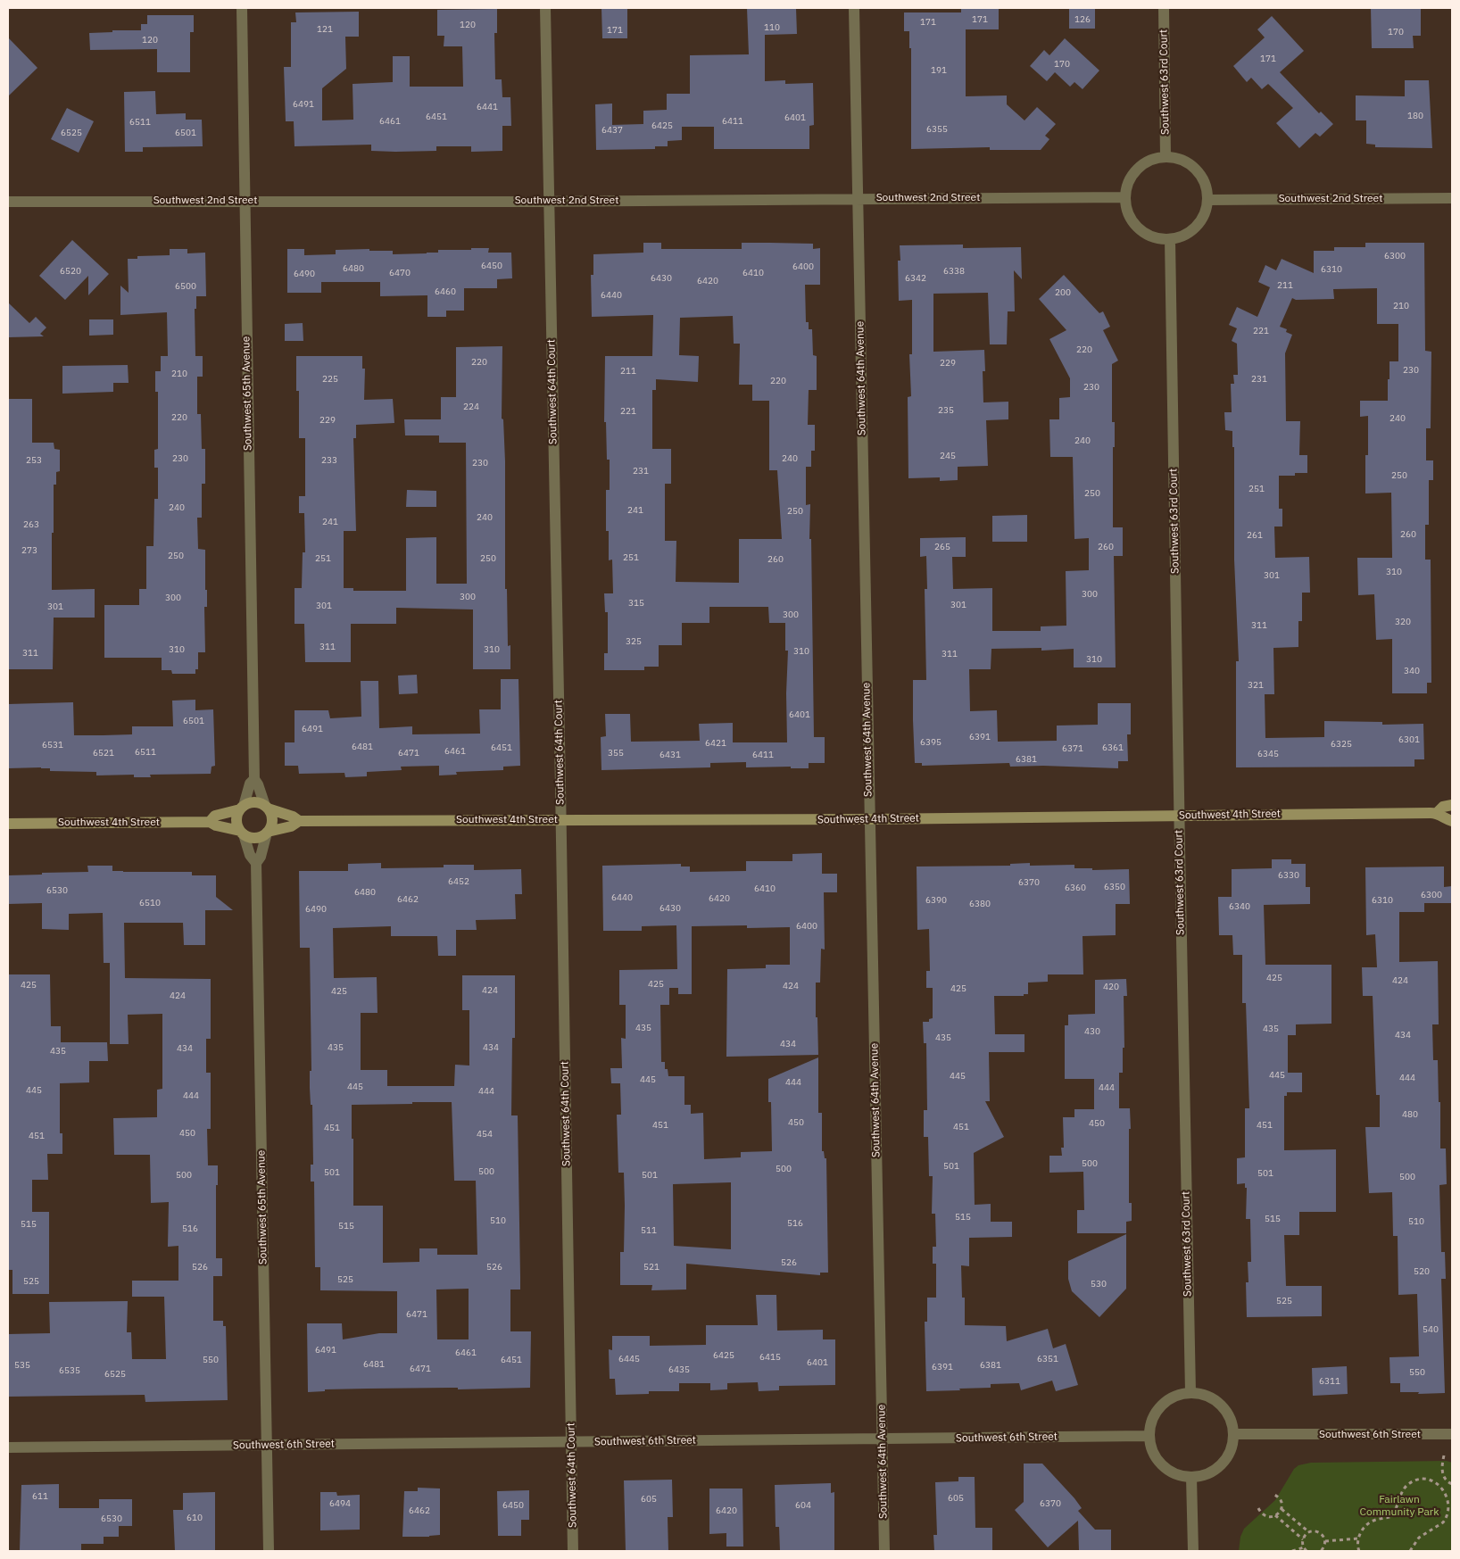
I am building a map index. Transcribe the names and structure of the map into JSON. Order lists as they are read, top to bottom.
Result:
{
  "streets": {
    "street": [
      "Southwest 63rd Court",
      "Southwest 2nd Street",
      "Southwest 64th Avenue",
      "Southwest 64th Court",
      "Southwest 65th Avenue",
      "Southwest 4th Street",
      "Southwest 6th Street"
    ]
  },
  "crossings": [
    ["Southwest 63rd Court", "Southwest 2nd Street"],
    ["Southwest 63rd Court", "Southwest 4th Street"],
    ["Southwest 63rd Court", "Southwest 6th Street"],
    ["Southwest 2nd Street", "Southwest 64th Avenue"],
    ["Southwest 2nd Street", "Southwest 64th Court"],
    ["Southwest 2nd Street", "Southwest 65th Avenue"],
    ["Southwest 64th Avenue", "Southwest 4th Street"],
    ["Southwest 64th Avenue", "Southwest 6th Street"],
    ["Southwest 64th Court", "Southwest 4th Street"],
    ["Southwest 64th Court", "Southwest 6th Street"],
    ["Southwest 65th Avenue", "Southwest 4th Street"],
    ["Southwest 65th Avenue", "Southwest 6th Street"]
  ],
  "parks": ["Fairlawn Community Park"],
  "house_numbers": [
    "171",
    "126",
    "171",
    "120",
    "110",
    "121",
    "171",
    "170",
    "120",
    "171",
    "170",
    "191",
    "6491",
    "6441",
    "180",
    "6451",
    "6401",
    "6461",
    "6411",
    "6511",
    "6425",
    "6355",
    "6437",
    "6525",
    "6501",
    "6300",
    "6450",
    "6400",
    "6480",
    "6310",
    "6520",
    "6338",
    "6470",
    "6410",
    "6490",
    "6430",
    "6342",
    "6420",
    "211",
    "6500",
    "6460",
    "200",
    "6440",
    "210",
    "221",
    "220",
    "220",
    "229",
    "230",
    "211",
    "210",
    "225",
    "231",
    "220",
    "230",
    "224",
    "235",
    "221",
    "220",
    "240",
    "229",
    "240",
    "245",
    "230",
    "240",
    "253",
    "233",
    "230",
    "231",
    "250",
    "251",
    "250",
    "240",
    "241",
    "250",
    "240",
    "241",
    "263",
    "260",
    "261",
    "265",
    "260",
    "273",
    "250",
    "251",
    "251",
    "250",
    "260",
    "310",
    "301",
    "300",
    "300",
    "300",
    "315",
    "301",
    "301",
    "301",
    "300",
    "320",
    "311",
    "325",
    "311",
    "310",
    "310",
    "310",
    "311",
    "311",
    "310",
    "340",
    "321",
    "6401",
    "6501",
    "6491",
    "6391",
    "6301",
    "6395",
    "6421",
    "6325",
    "6531",
    "6481",
    "6451",
    "6361",
    "6371",
    "6461",
    "6511",
    "6521",
    "6471",
    "355",
    "6345",
    "6431",
    "6411",
    "6381",
    "6330",
    "6452",
    "6370",
    "6350",
    "6360",
    "6410",
    "6530",
    "6480",
    "6300",
    "6440",
    "6420",
    "6462",
    "6390",
    "6310",
    "6510",
    "6380",
    "6340",
    "6430",
    "6490",
    "6400",
    "425",
    "424",
    "425",
    "425",
    "424",
    "420",
    "425",
    "424",
    "425",
    "424",
    "435",
    "435",
    "430",
    "434",
    "435",
    "434",
    "435",
    "434",
    "434",
    "435",
    "445",
    "445",
    "444",
    "445",
    "444",
    "445",
    "444",
    "445",
    "444",
    "444",
    "480",
    "450",
    "450",
    "451",
    "451",
    "451",
    "451",
    "450",
    "454",
    "451",
    "500",
    "501",
    "500",
    "500",
    "501",
    "501",
    "500",
    "501",
    "500",
    "515",
    "515",
    "510",
    "510",
    "516",
    "515",
    "515",
    "516",
    "511",
    "526",
    "526",
    "526",
    "521",
    "520",
    "525",
    "525",
    "530",
    "525",
    "6471",
    "540",
    "6491",
    "6461",
    "6425",
    "6415",
    "6445",
    "6351",
    "550",
    "6451",
    "6401",
    "6481",
    "535",
    "6381",
    "6391",
    "6471",
    "6435",
    "6535",
    "550",
    "6525",
    "6311",
    "611",
    "605",
    "605",
    "6494",
    "6370",
    "6450",
    "604",
    "6462",
    "6420",
    "610",
    "6530"
  ]
}
